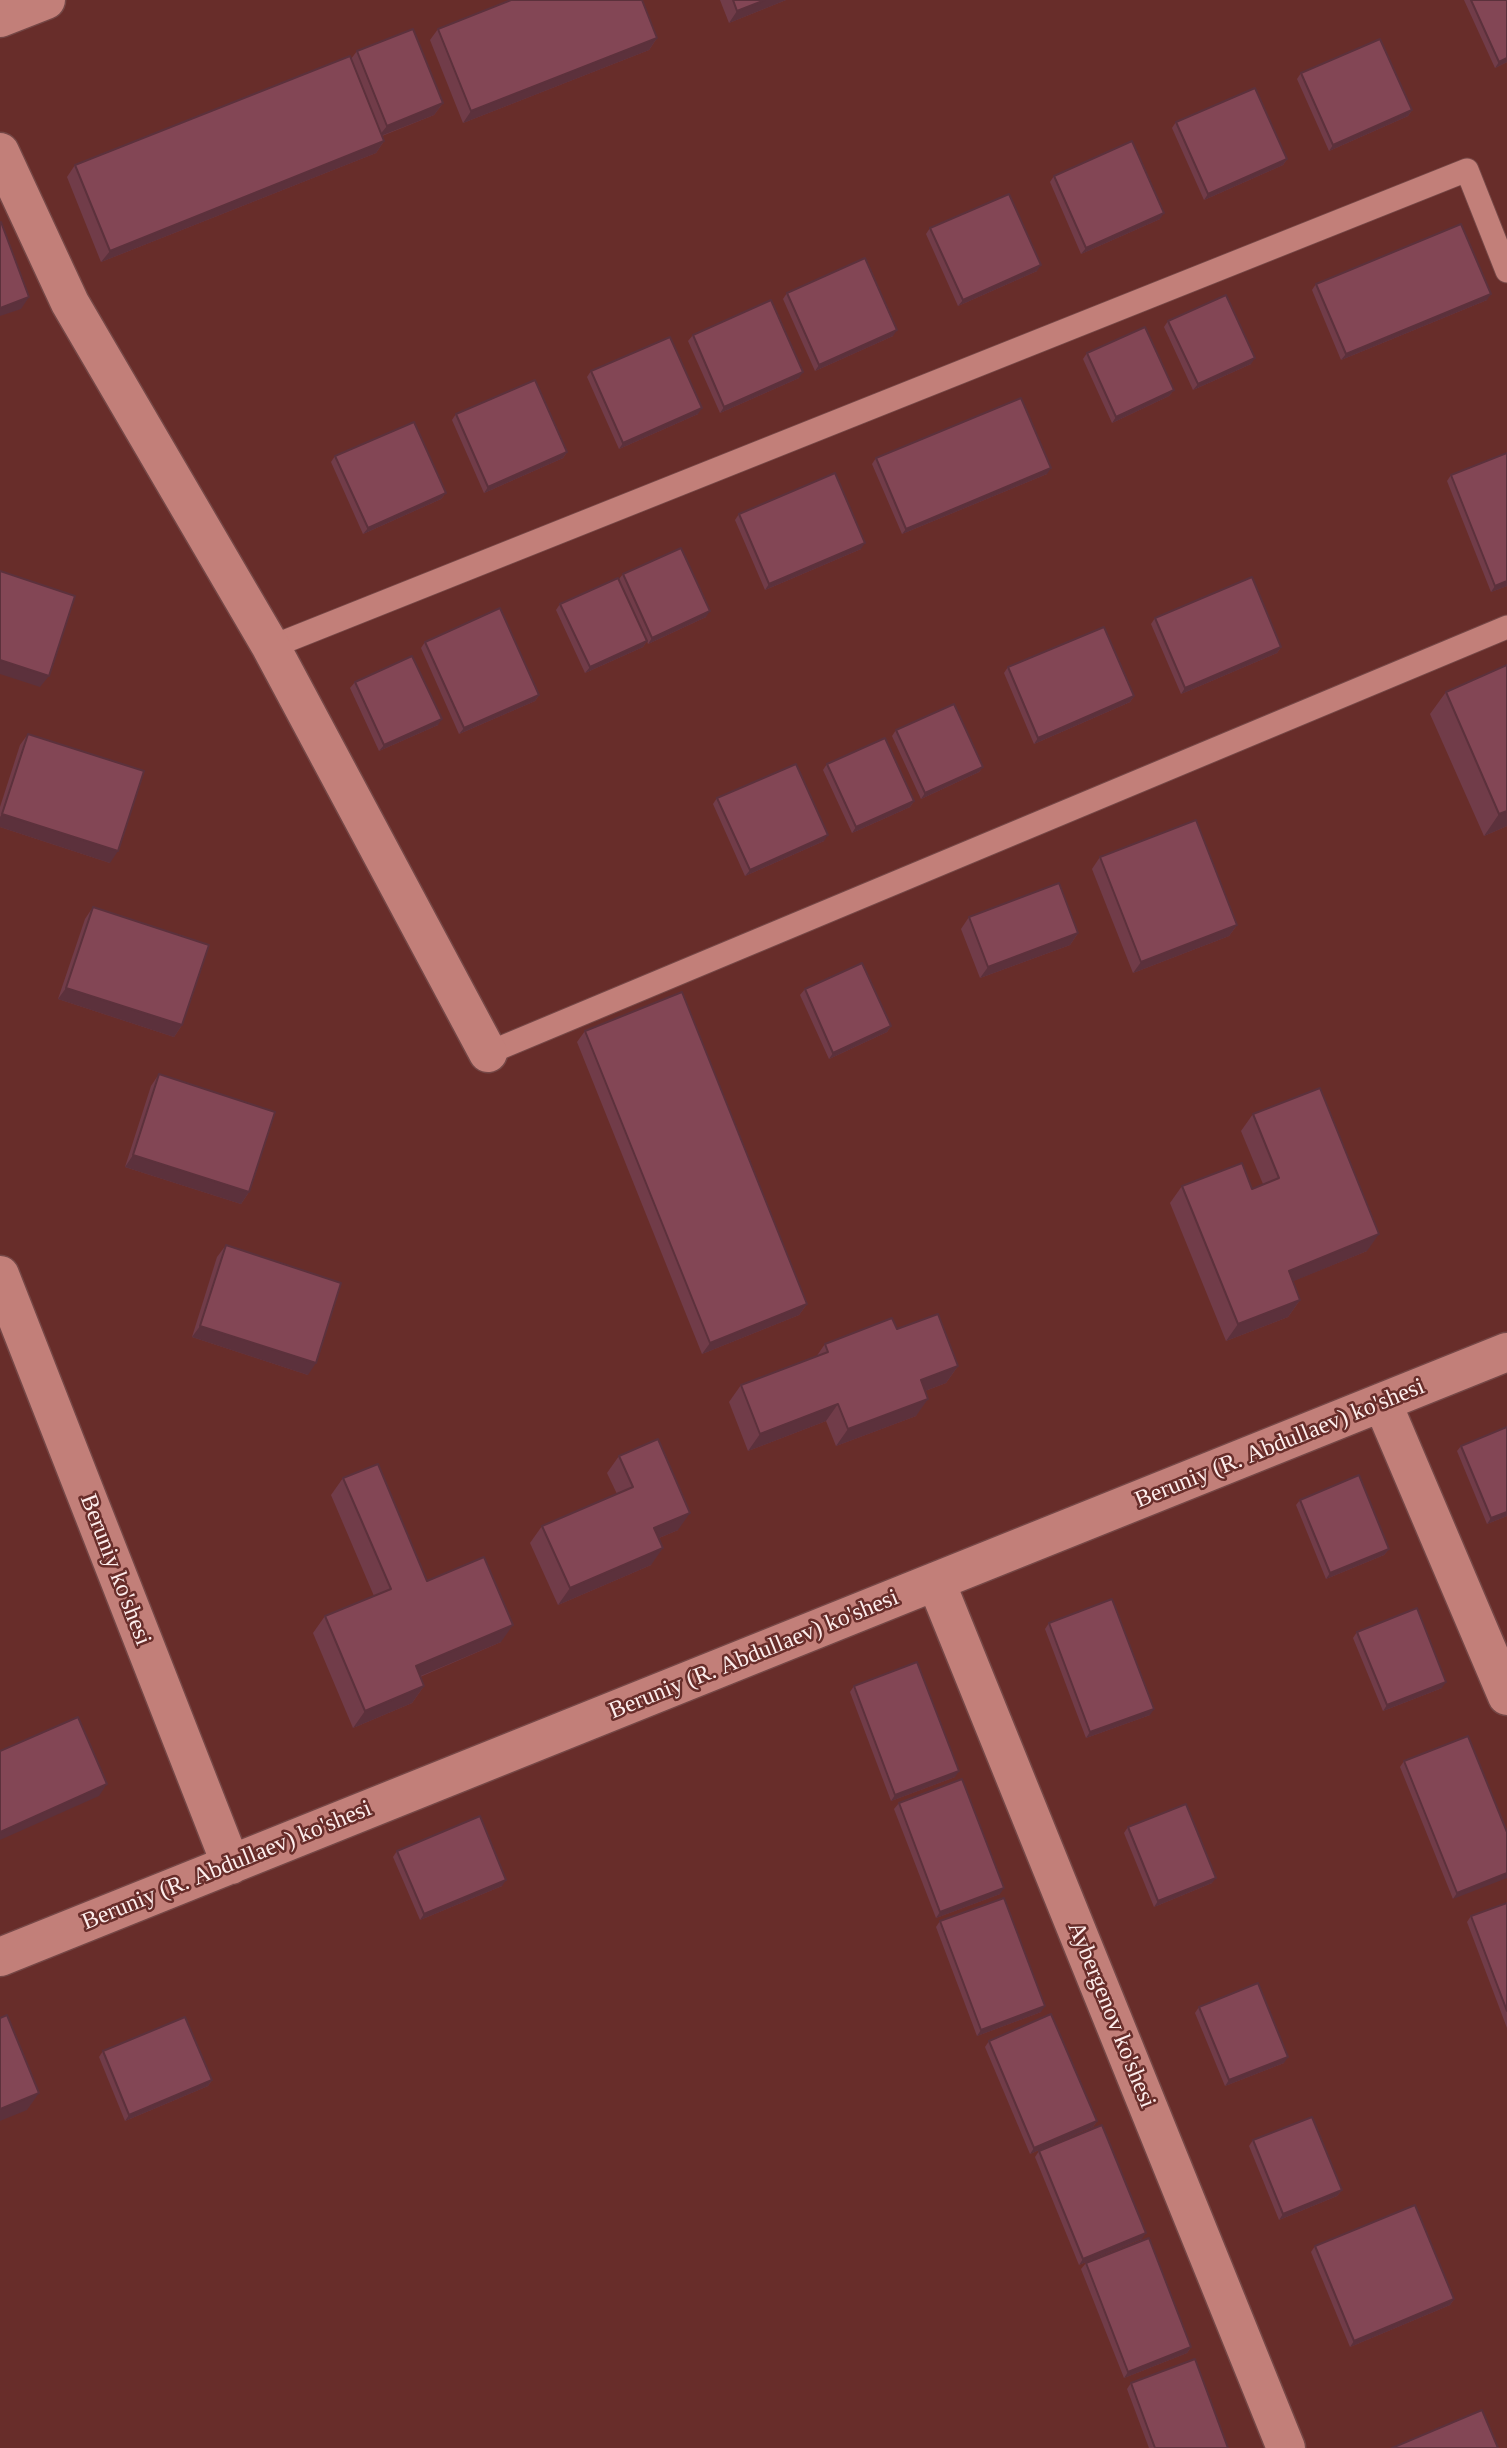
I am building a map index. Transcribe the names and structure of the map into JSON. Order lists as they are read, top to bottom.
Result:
{
  "streets": {
    "street": ["Beruniy (R. Abdullaev) ko'shesi", "Beruniy ko'shesi", "Aybergenov ko'shesi"]
  },
  "crossings": [
    ["Beruniy (R. Abdullaev) ko'shesi", "Beruniy ko'shesi"],
    ["Beruniy (R. Abdullaev) ko'shesi", "Aybergenov ko'shesi"]
  ]
}
